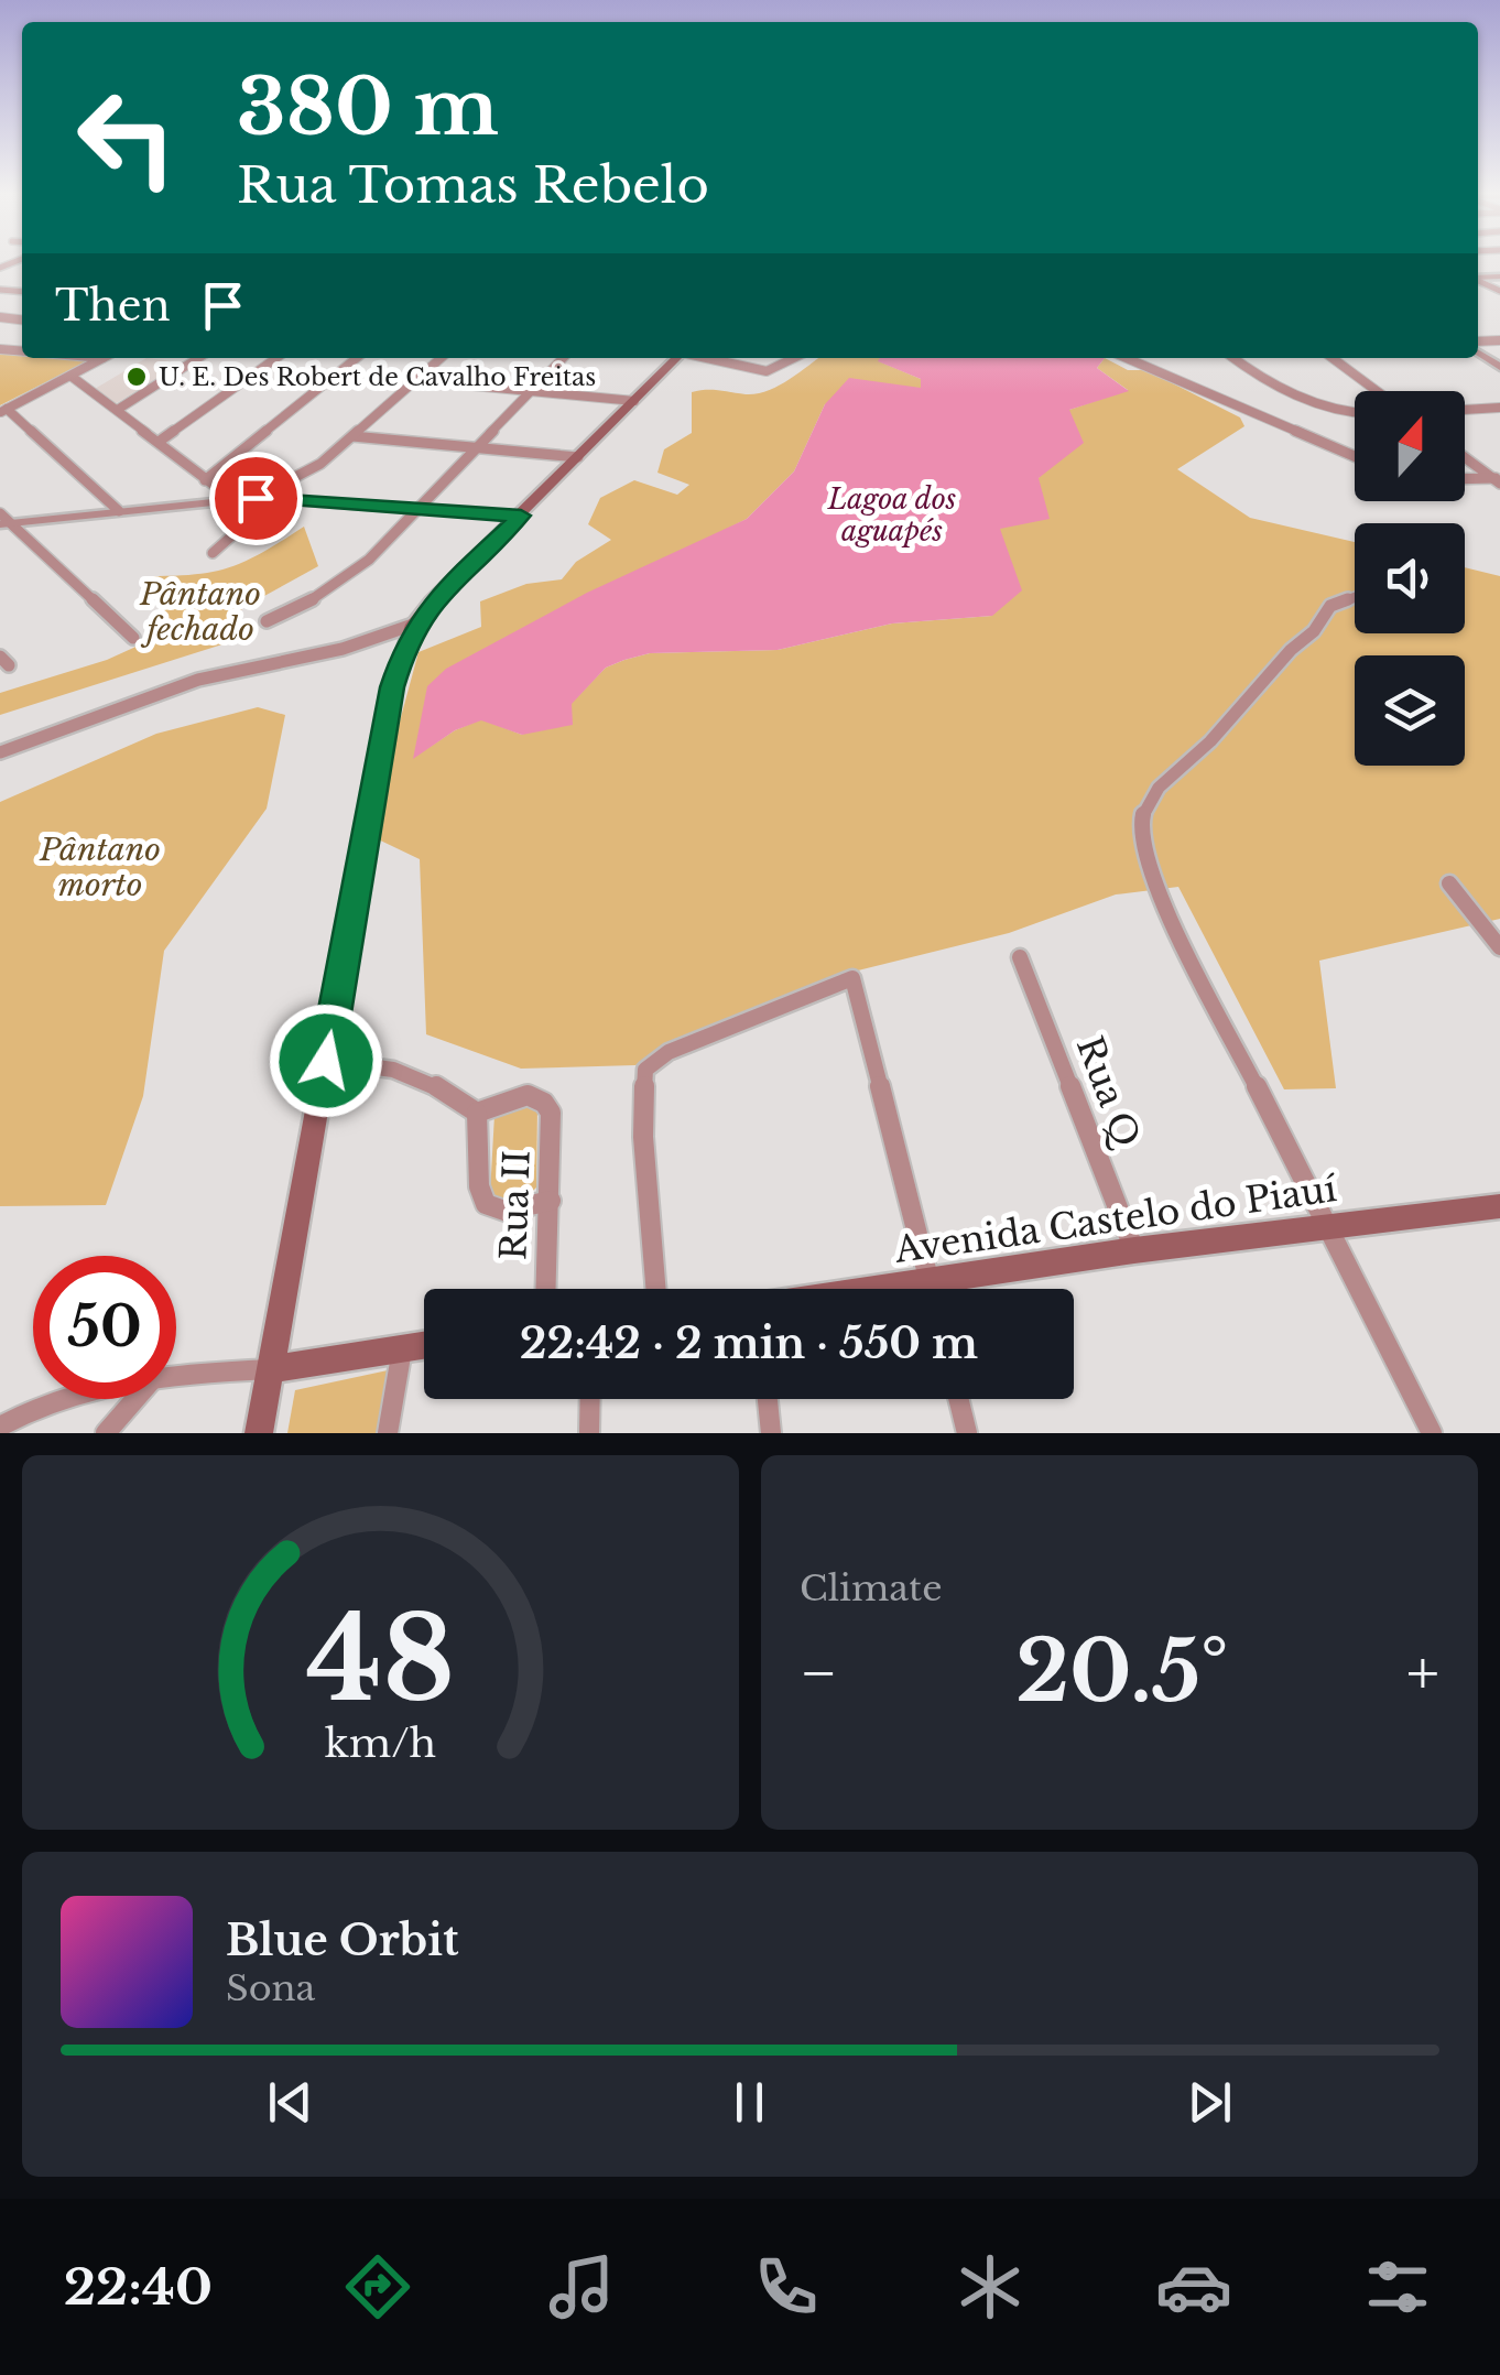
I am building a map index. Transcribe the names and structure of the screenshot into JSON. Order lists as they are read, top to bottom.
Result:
{
  "streets": {
    "main road": ["Avenida Castelo do Piauí"],
    "street": ["Rua Q", "Rua II"]
  },
  "crossings": [
    ["Rua Q", "Avenida Castelo do Piauí"]
  ],
  "water": ["Lagoa dos aguapés"],
  "parks": ["Pântano fechado", "Pântano morto"],
  "places": ["U. E. Des Robert de Cavalho Freitas"],
  "north": "top",
  "page": {
    "turn": ["380 m", "Rua Tomas Rebelo"],
    "then": "Then",
    "limit": "50",
    "trip": "22:42 · 2 min · 550 m",
    "tile": "Climate",
    "heat": ["−", "20.5°", "+"],
    "song": ["Blue Orbit", "Sona"],
    "tabs": "22:40",
    "gauge": ["48", "km/h"]
  }
}
